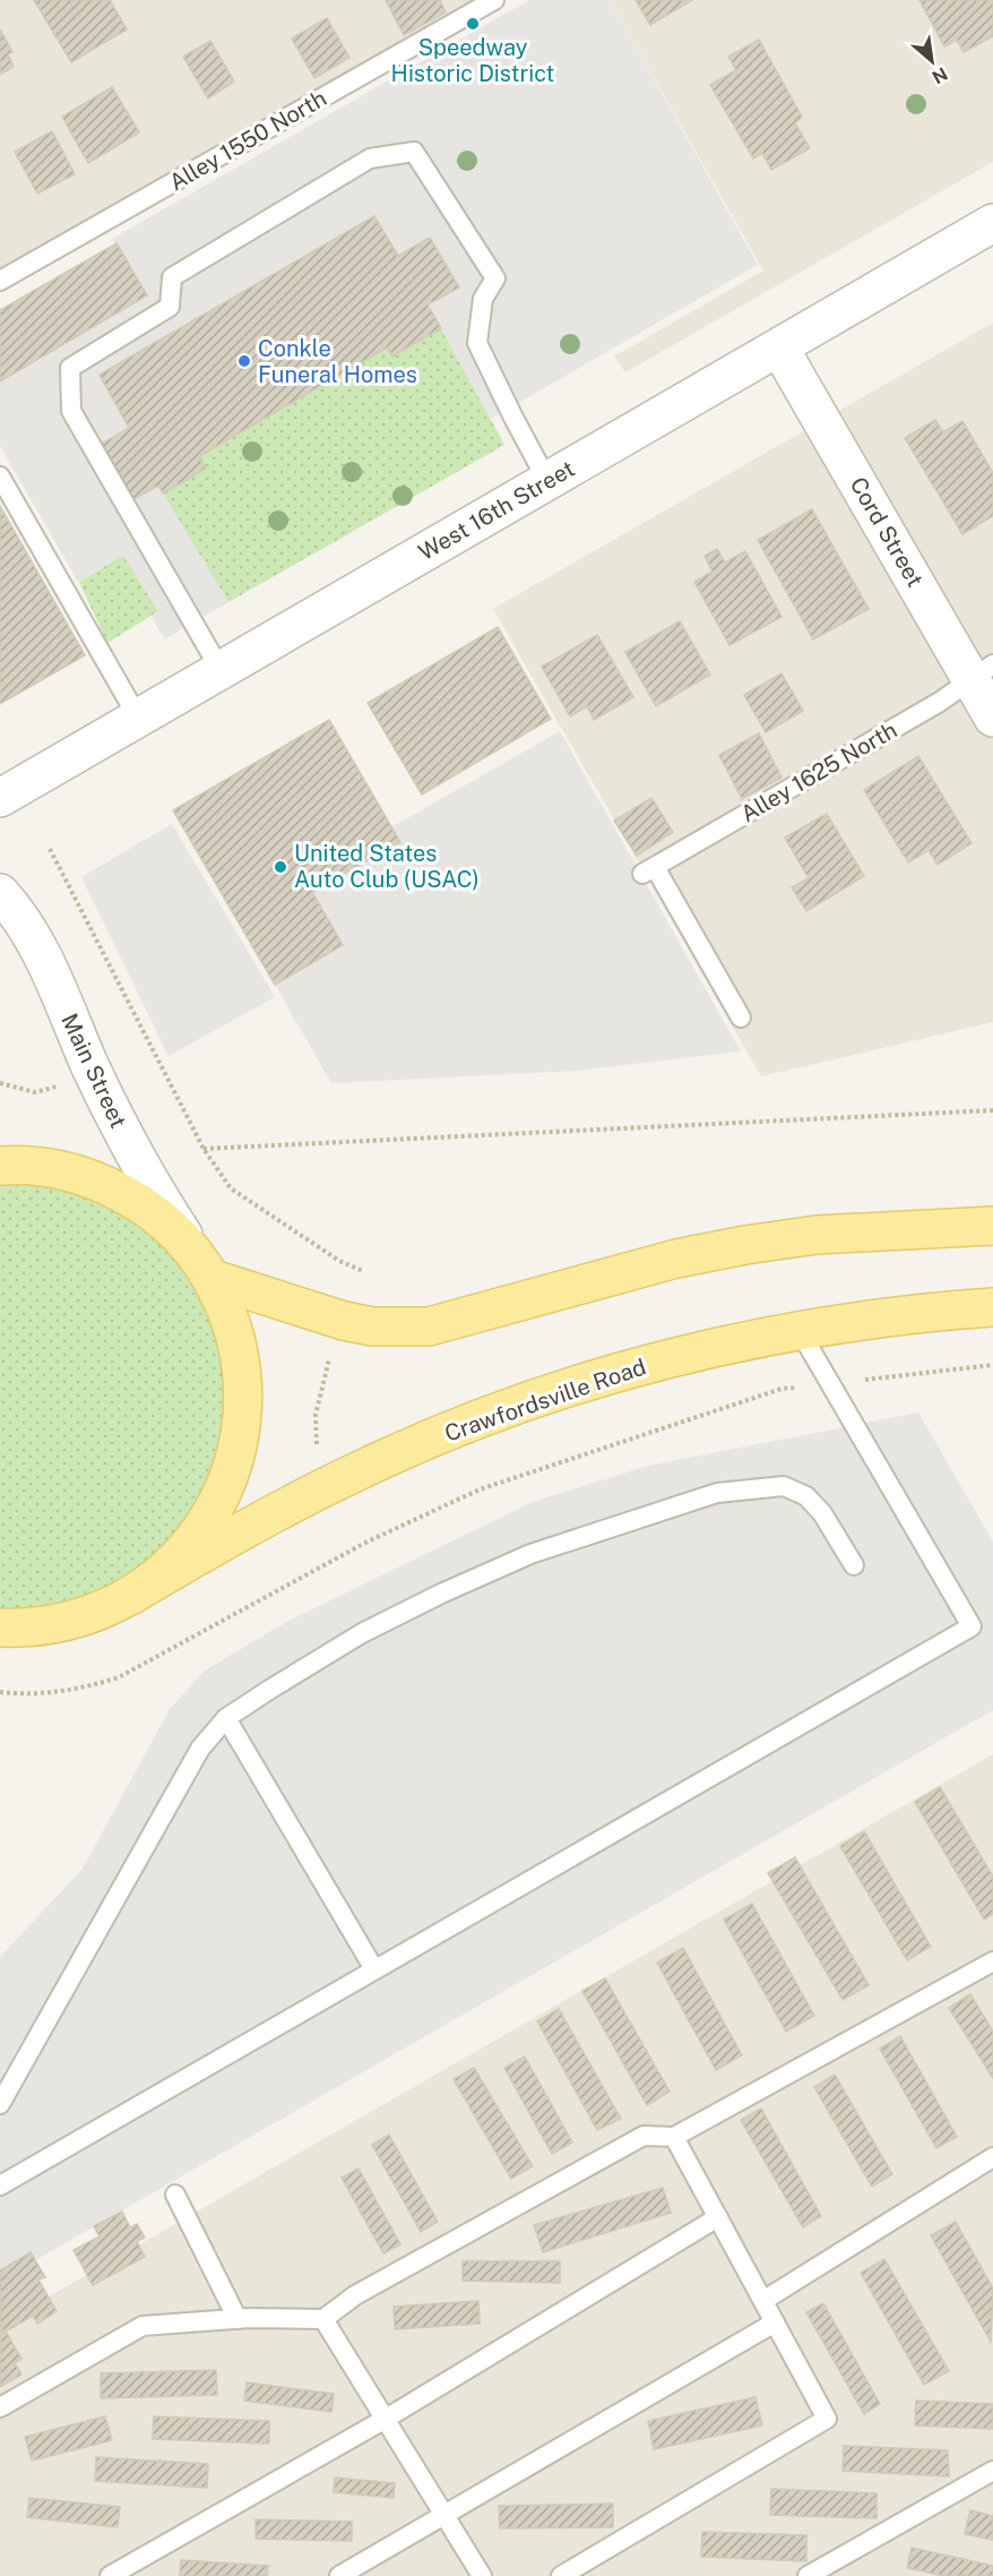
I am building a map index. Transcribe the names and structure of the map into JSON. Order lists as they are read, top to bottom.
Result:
{
  "streets": {
    "main road": ["Crawfordsville Road"],
    "street": ["West 16th Street", "Cord Street", "Main Street"],
    "lane": ["Alley 1550 North", "Alley 1625 North"]
  },
  "crossings": [
    ["West 16th Street", "Cord Street"],
    ["Cord Street", "Alley 1625 North"]
  ],
  "places": ["Speedway Historic District", "Conkle Funeral Homes", "United States Auto Club (USAC)"],
  "north": "bottom right"
}
